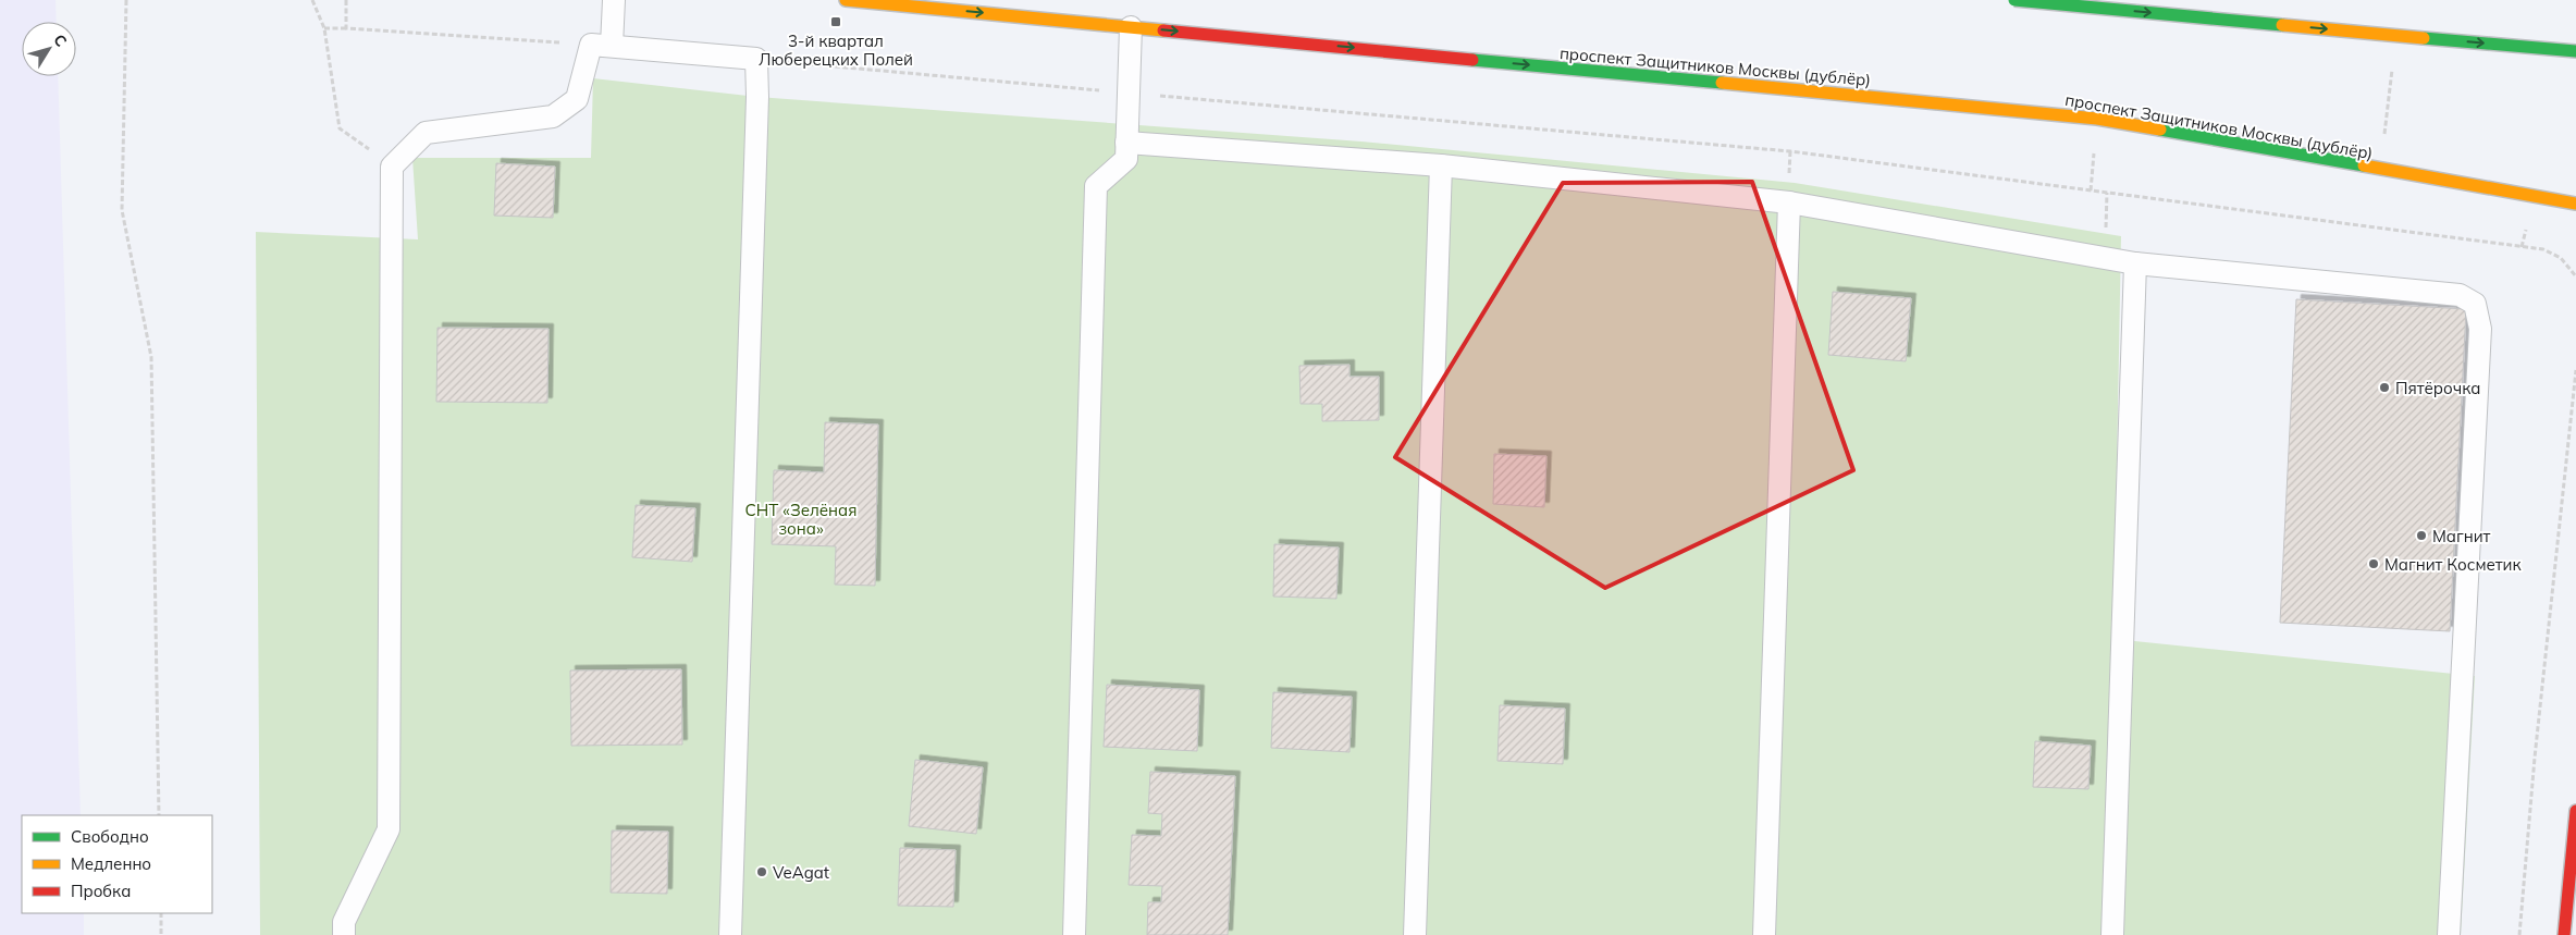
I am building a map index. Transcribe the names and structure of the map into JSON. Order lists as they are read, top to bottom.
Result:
{
  "streets": {
    "street": ["проспект Защитников Москвы (дублёр)"]
  },
  "one_way": ["проспект Защитников Москвы (дублёр)"],
  "parks": ["СНТ «Зелёная зона»"],
  "places": {
    "transit": ["3-й квартал Люберецких Полей"],
    "other": [
      "Пятёрочка",
      "Магнит",
      "Магнит Косметик",
      "VeAgat"
    ]
  },
  "legend": ["Свободно", "Медленно", "Пробка"],
  "north": "top right"
}
